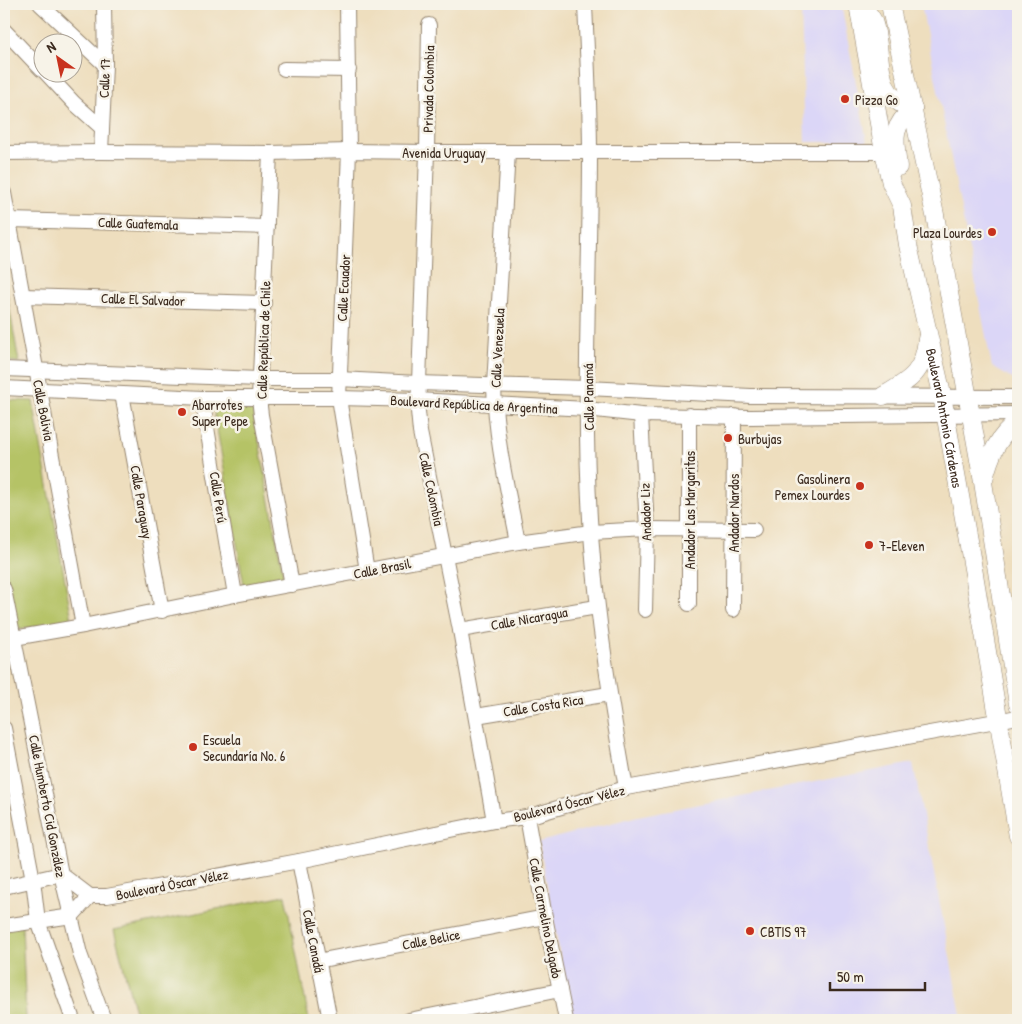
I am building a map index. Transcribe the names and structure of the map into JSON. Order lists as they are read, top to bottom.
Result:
{
  "streets": {
    "main road": ["Boulevard Antonio Cárdenas"],
    "street": [
      "Calle 17",
      "Privada Colombia",
      "Avenida Uruguay",
      "Calle Guatemala",
      "Calle Ecuador",
      "Calle El Salvador",
      "Calle República de Chile",
      "Calle Venezuela",
      "Calle Panamá",
      "Boulevard República de Argentina",
      "Calle Bolivia",
      "Calle Colombia",
      "Calle Perú",
      "Calle Paraguay",
      "Andador Las Margaritas",
      "Andador Liz",
      "Andador Nardos",
      "Calle Brasil",
      "Calle Nicaragua",
      "Calle Costa Rica",
      "Boulevard Óscar Vélez",
      "Calle Humberto Cid González",
      "Calle Carmelino Delgado",
      "Calle Belice",
      "Calle Canadá"
    ]
  },
  "crossings": [
    ["Calle 17", "Avenida Uruguay"],
    ["Privada Colombia", "Avenida Uruguay"],
    ["Privada Colombia", "Calle Colombia"],
    ["Avenida Uruguay", "Calle Ecuador"],
    ["Avenida Uruguay", "Calle República de Chile"],
    ["Avenida Uruguay", "Calle Venezuela"],
    ["Avenida Uruguay", "Calle Panamá"],
    ["Avenida Uruguay", "Boulevard Antonio Cárdenas"],
    ["Avenida Uruguay", "Calle Colombia"],
    ["Calle Guatemala", "Calle República de Chile"],
    ["Calle Guatemala", "Calle Bolivia"],
    ["Calle Ecuador", "Boulevard República de Argentina"],
    ["Calle Ecuador", "Calle Brasil"],
    ["Calle El Salvador", "Calle República de Chile"],
    ["Calle El Salvador", "Calle Bolivia"],
    ["Calle República de Chile", "Boulevard República de Argentina"],
    ["Calle República de Chile", "Calle Brasil"],
    ["Calle Venezuela", "Boulevard República de Argentina"],
    ["Calle Venezuela", "Calle Brasil"],
    ["Calle Panamá", "Boulevard República de Argentina"],
    ["Calle Panamá", "Calle Brasil"],
    ["Calle Panamá", "Calle Nicaragua"],
    ["Calle Panamá", "Calle Costa Rica"],
    ["Calle Panamá", "Boulevard Óscar Vélez"],
    ["Boulevard República de Argentina", "Calle Bolivia"],
    ["Boulevard República de Argentina", "Boulevard Antonio Cárdenas"],
    ["Boulevard República de Argentina", "Calle Colombia"],
    ["Boulevard República de Argentina", "Calle Perú"],
    ["Boulevard República de Argentina", "Calle Paraguay"],
    ["Boulevard República de Argentina", "Andador Las Margaritas"],
    ["Boulevard República de Argentina", "Andador Liz"],
    ["Boulevard República de Argentina", "Andador Nardos"],
    ["Calle Bolivia", "Calle Brasil"],
    ["Boulevard Antonio Cárdenas", "Boulevard Óscar Vélez"],
    ["Calle Colombia", "Calle Brasil"],
    ["Calle Colombia", "Calle Nicaragua"],
    ["Calle Colombia", "Calle Costa Rica"],
    ["Calle Colombia", "Boulevard Óscar Vélez"],
    ["Calle Perú", "Calle Brasil"],
    ["Calle Paraguay", "Calle Brasil"],
    ["Andador Las Margaritas", "Calle Brasil"],
    ["Andador Liz", "Calle Brasil"],
    ["Andador Nardos", "Calle Brasil"],
    ["Calle Brasil", "Calle Humberto Cid González"],
    ["Boulevard Óscar Vélez", "Calle Carmelino Delgado"],
    ["Boulevard Óscar Vélez", "Calle Canadá"],
    ["Calle Carmelino Delgado", "Calle Belice"],
    ["Calle Belice", "Calle Canadá"]
  ],
  "places": [
    "Pizza Go",
    "Plaza Lourdes",
    "Abarrotes Super Pepe",
    "Burbujas",
    "Gasolinera Pemex Lourdes",
    "7-Eleven",
    "Escuela Secundaría No. 6",
    "CBTIS 97"
  ],
  "scale_bar": "50 m",
  "north": "top left"
}
